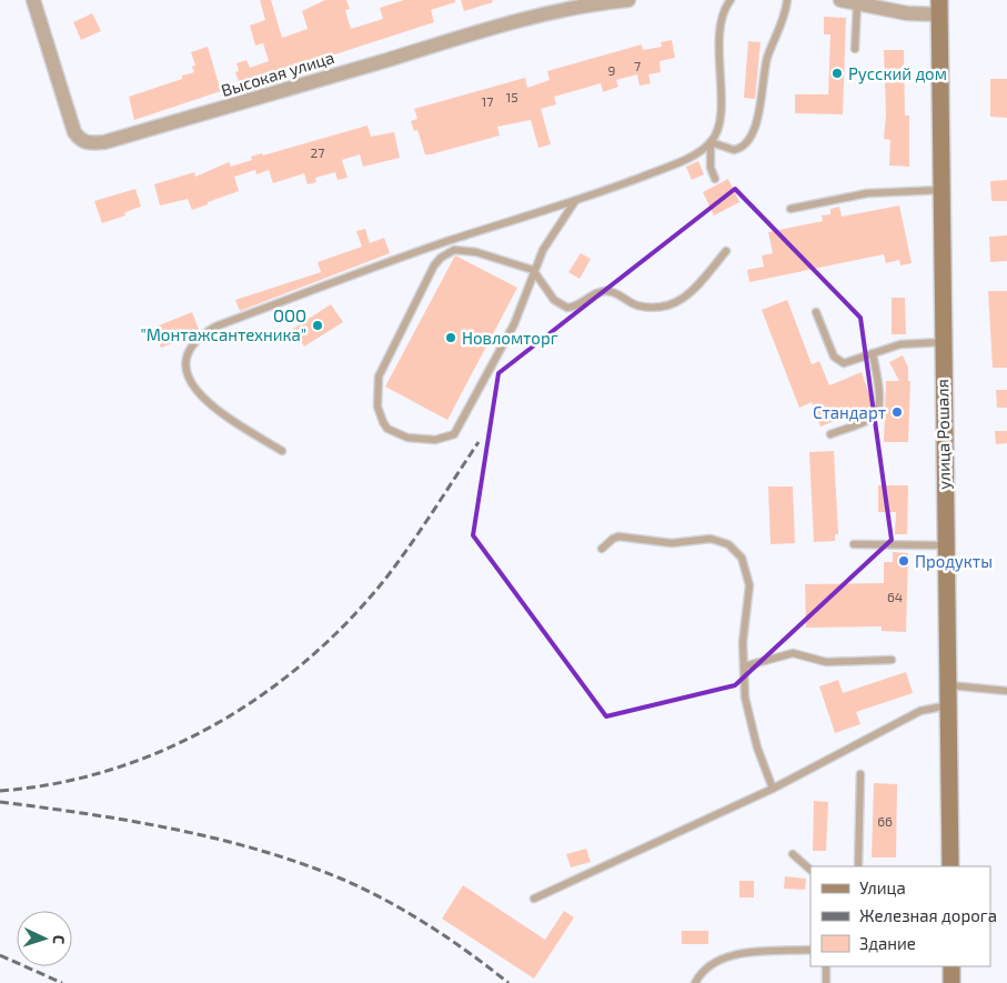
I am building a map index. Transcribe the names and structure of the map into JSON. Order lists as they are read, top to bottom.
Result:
{
  "streets": {
    "main road": ["улица Рошаля"],
    "street": ["Высокая улица"]
  },
  "places": [
    "Русский дом",
    "ООО \"Монтажсантехника\"",
    "Новломторг",
    "Стандарт",
    "Продукты"
  ],
  "house_numbers": [
    "7",
    "9",
    "15",
    "17",
    "27",
    "64",
    "66"
  ],
  "legend": ["Улица", "Железная дорога", "Здание"],
  "north": "right"
}
